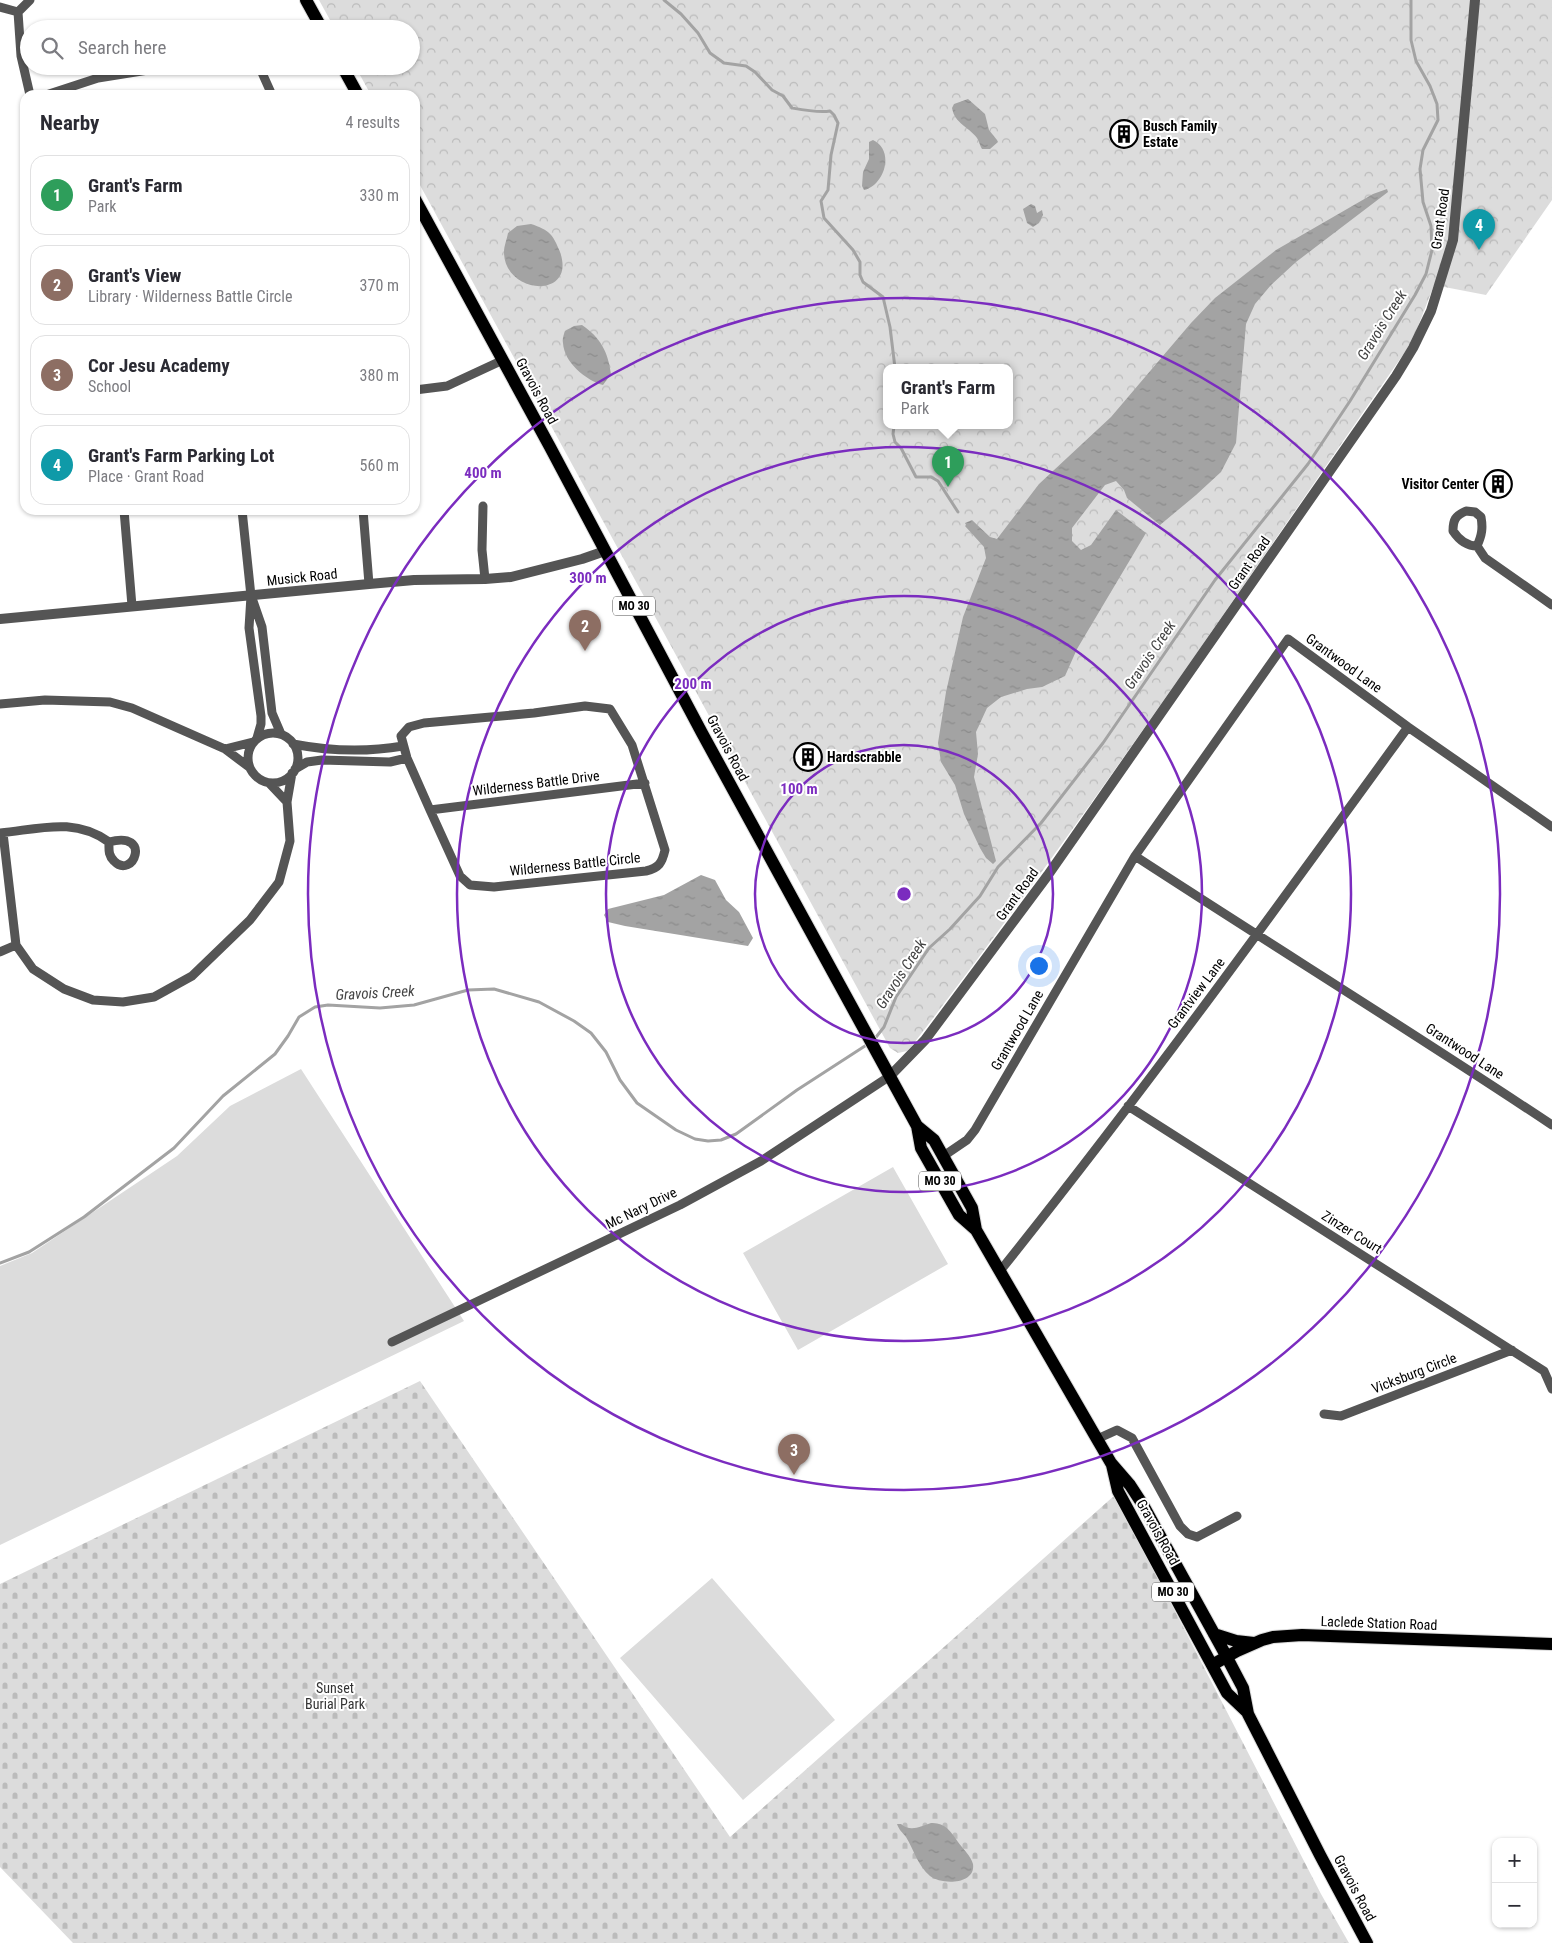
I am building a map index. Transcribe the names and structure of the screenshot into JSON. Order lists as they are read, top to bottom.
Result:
{
  "streets": {
    "main road": ["Gravois Road", "MO 30", "Laclede Station Road"],
    "street": [
      "Grant Road",
      "Musick Road",
      "Grantwood Lane",
      "Wilderness Battle Drive",
      "Wilderness Battle Circle",
      "Grantview Lane",
      "Mc Nary Drive",
      "Zinzer Court",
      "Vicksburg Circle"
    ]
  },
  "crossings": [
    ["Grant Road", "Gravois Road"],
    ["Grant Road", "Mc Nary Drive"],
    ["Gravois Road", "Musick Road"],
    ["Gravois Road", "Grantwood Lane"],
    ["Gravois Road", "Grantview Lane"],
    ["Gravois Road", "Mc Nary Drive"],
    ["Gravois Road", "Laclede Station Road"],
    ["Grantwood Lane", "Grantview Lane"],
    ["Wilderness Battle Drive", "Wilderness Battle Circle"],
    ["Grantview Lane", "Zinzer Court"],
    ["Zinzer Court", "Vicksburg Circle"]
  ],
  "water": ["Gravois Creek"],
  "parks": ["Sunset Burial Park"],
  "places": {
    "building": ["Busch Family Estate", "Visitor Center", "Hardscrabble"]
  },
  "page": {
    "search": "Search here",
    "heading": ["Nearby", "4 results"],
    "list": [
      {
        "mark": "1",
        "name": "Grant's Farm",
        "note": "Park",
        "value": "330 m"
      },
      {
        "mark": "2",
        "name": "Grant's View",
        "note": "Library · Wilderness Battle Circle",
        "value": "370 m"
      },
      {
        "mark": "3",
        "name": "Cor Jesu Academy",
        "note": "School",
        "value": "380 m"
      },
      {
        "mark": "4",
        "name": "Grant's Farm Parking Lot",
        "note": "Place · Grant Road",
        "value": "560 m"
      }
    ],
    "pins": [
      "4",
      "1",
      "2",
      "3"
    ],
    "popup": ["Grant's Farm", "Park"],
    "map_buttons": ["+", "−"]
  },
  "rings": [
    "400 m",
    "300 m",
    "200 m",
    "100 m"
  ]
}
